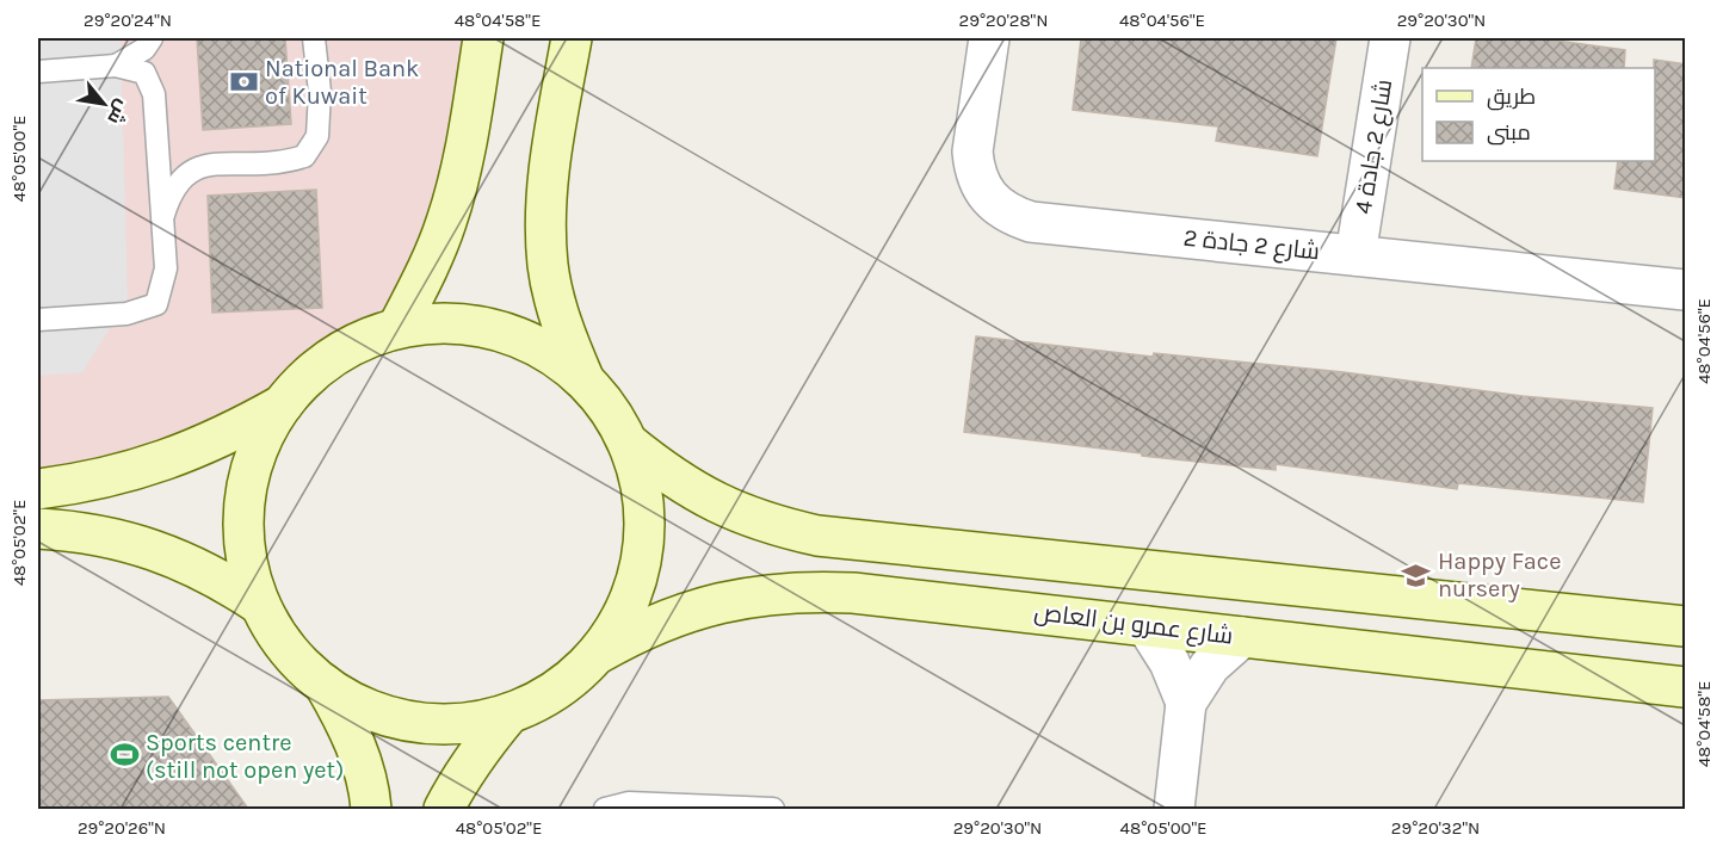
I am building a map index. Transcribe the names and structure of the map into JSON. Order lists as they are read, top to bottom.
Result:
{
  "streets": {
    "main road": ["شارع عمرو بن العاص"],
    "street": ["شارع 2 جادة 4", "شارع 2 جادة 2"]
  },
  "crossings": [
    ["شارع 2 جادة 4", "شارع 2 جادة 2"]
  ],
  "places": {
    "bank": ["National Bank of Kuwait"],
    "school or university": ["Happy Face nursery"],
    "sports": ["Sports centre (still not open yet)"]
  },
  "legend": ["طريق", "مبنى"],
  "north": "bottom right",
  "coordinates": [
    "29°20'24\"N",
    "48°04'58\"E",
    "29°20'28\"N",
    "48°04'56\"E",
    "29°20'30\"N",
    "48°05'00\"E",
    "48°05'02\"E",
    "29°20'26\"N",
    "29°20'32\"N"
  ]
}
